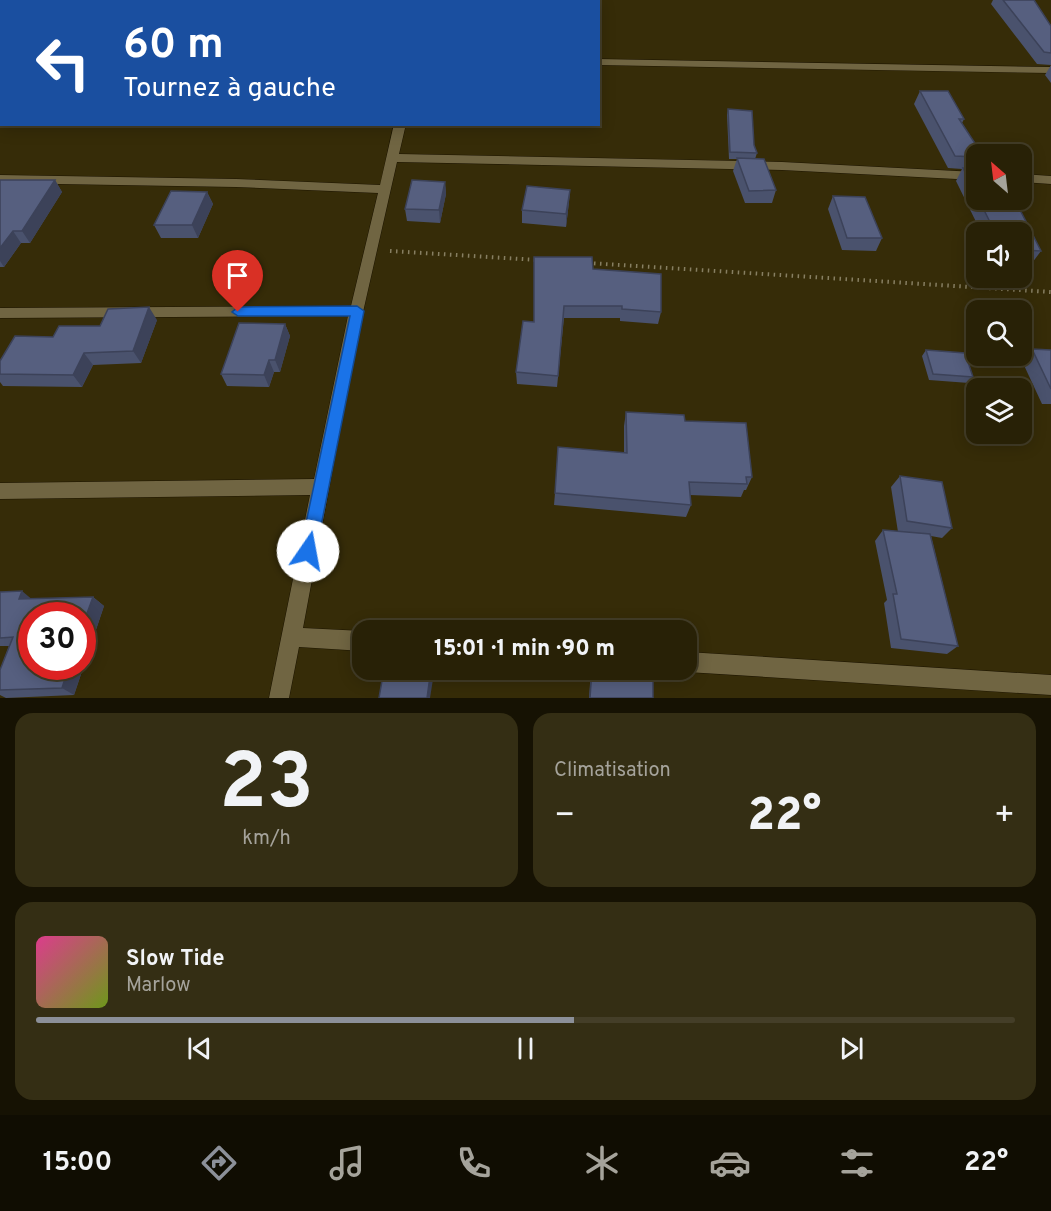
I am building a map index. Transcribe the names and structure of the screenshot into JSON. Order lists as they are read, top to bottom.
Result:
{
  "north": "top left",
  "page": {
    "turn": ["60 m", "Tournez à gauche"],
    "limit": "30",
    "trip": "15:01 · 1 min · 90 m",
    "tile": [
      ["23", "km/h"],
      "Climatisation"
    ],
    "heat": ["−", "22°", "+"],
    "song": ["Slow Tide", "Marlow"],
    "tabs": ["15:00", "22°"]
  }
}
